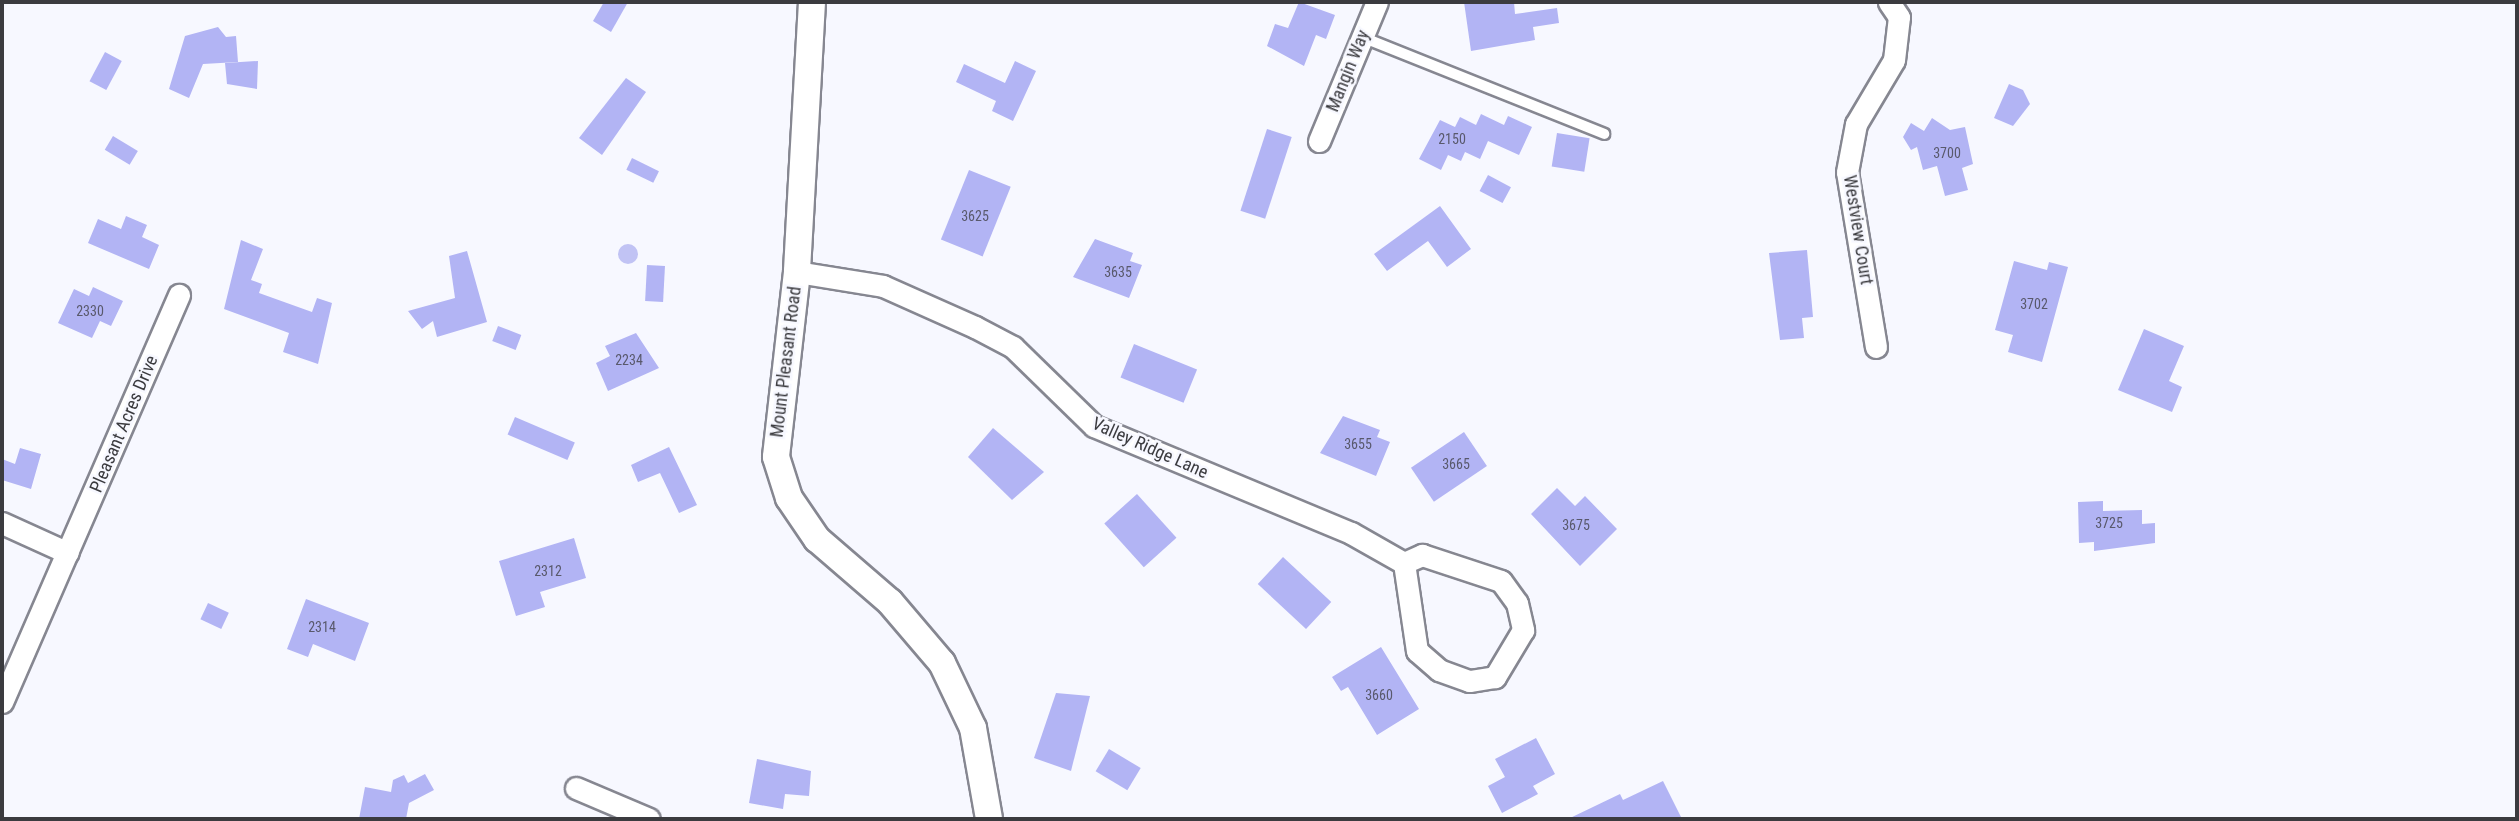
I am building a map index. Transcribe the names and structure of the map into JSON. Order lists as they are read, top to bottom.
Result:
{
  "streets": {
    "street": [
      "Mangin Way",
      "Westview Court",
      "Mount Pleasant Road",
      "Pleasant Acres Drive",
      "Valley Ridge Lane"
    ]
  },
  "crossings": [
    ["Mount Pleasant Road", "Valley Ridge Lane"]
  ],
  "house_numbers": [
    "2150",
    "3700",
    "3625",
    "3635",
    "3702",
    "2330",
    "2234",
    "3655",
    "3665",
    "3725",
    "3675",
    "2312",
    "2314",
    "3660"
  ]
}
